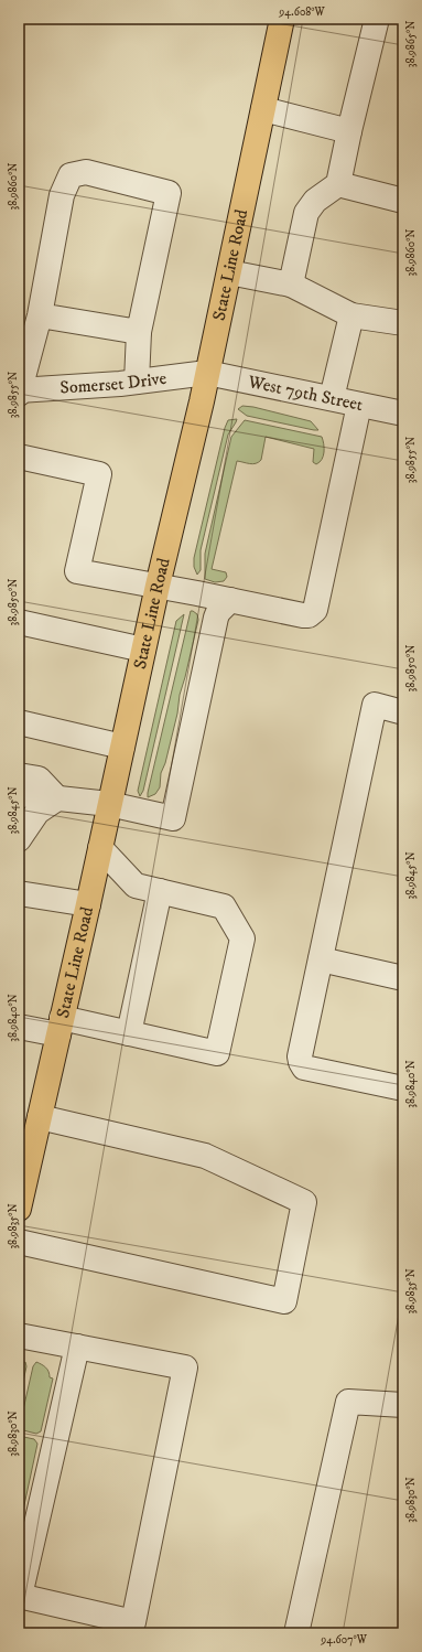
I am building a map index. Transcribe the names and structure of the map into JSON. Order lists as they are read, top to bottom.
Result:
{
  "streets": {
    "main road": ["State Line Road"],
    "street": ["Somerset Drive", "West 79th Street"]
  },
  "crossings": [
    ["State Line Road", "Somerset Drive"],
    ["State Line Road", "West 79th Street"],
    ["Somerset Drive", "West 79th Street"]
  ],
  "coordinates": [
    "94.608°W",
    "38.9865°N",
    "38.9860°N",
    "38.9855°N",
    "38.9850°N",
    "38.9845°N",
    "38.9840°N",
    "38.9835°N",
    "38.9830°N",
    "94.607°W"
  ]
}
